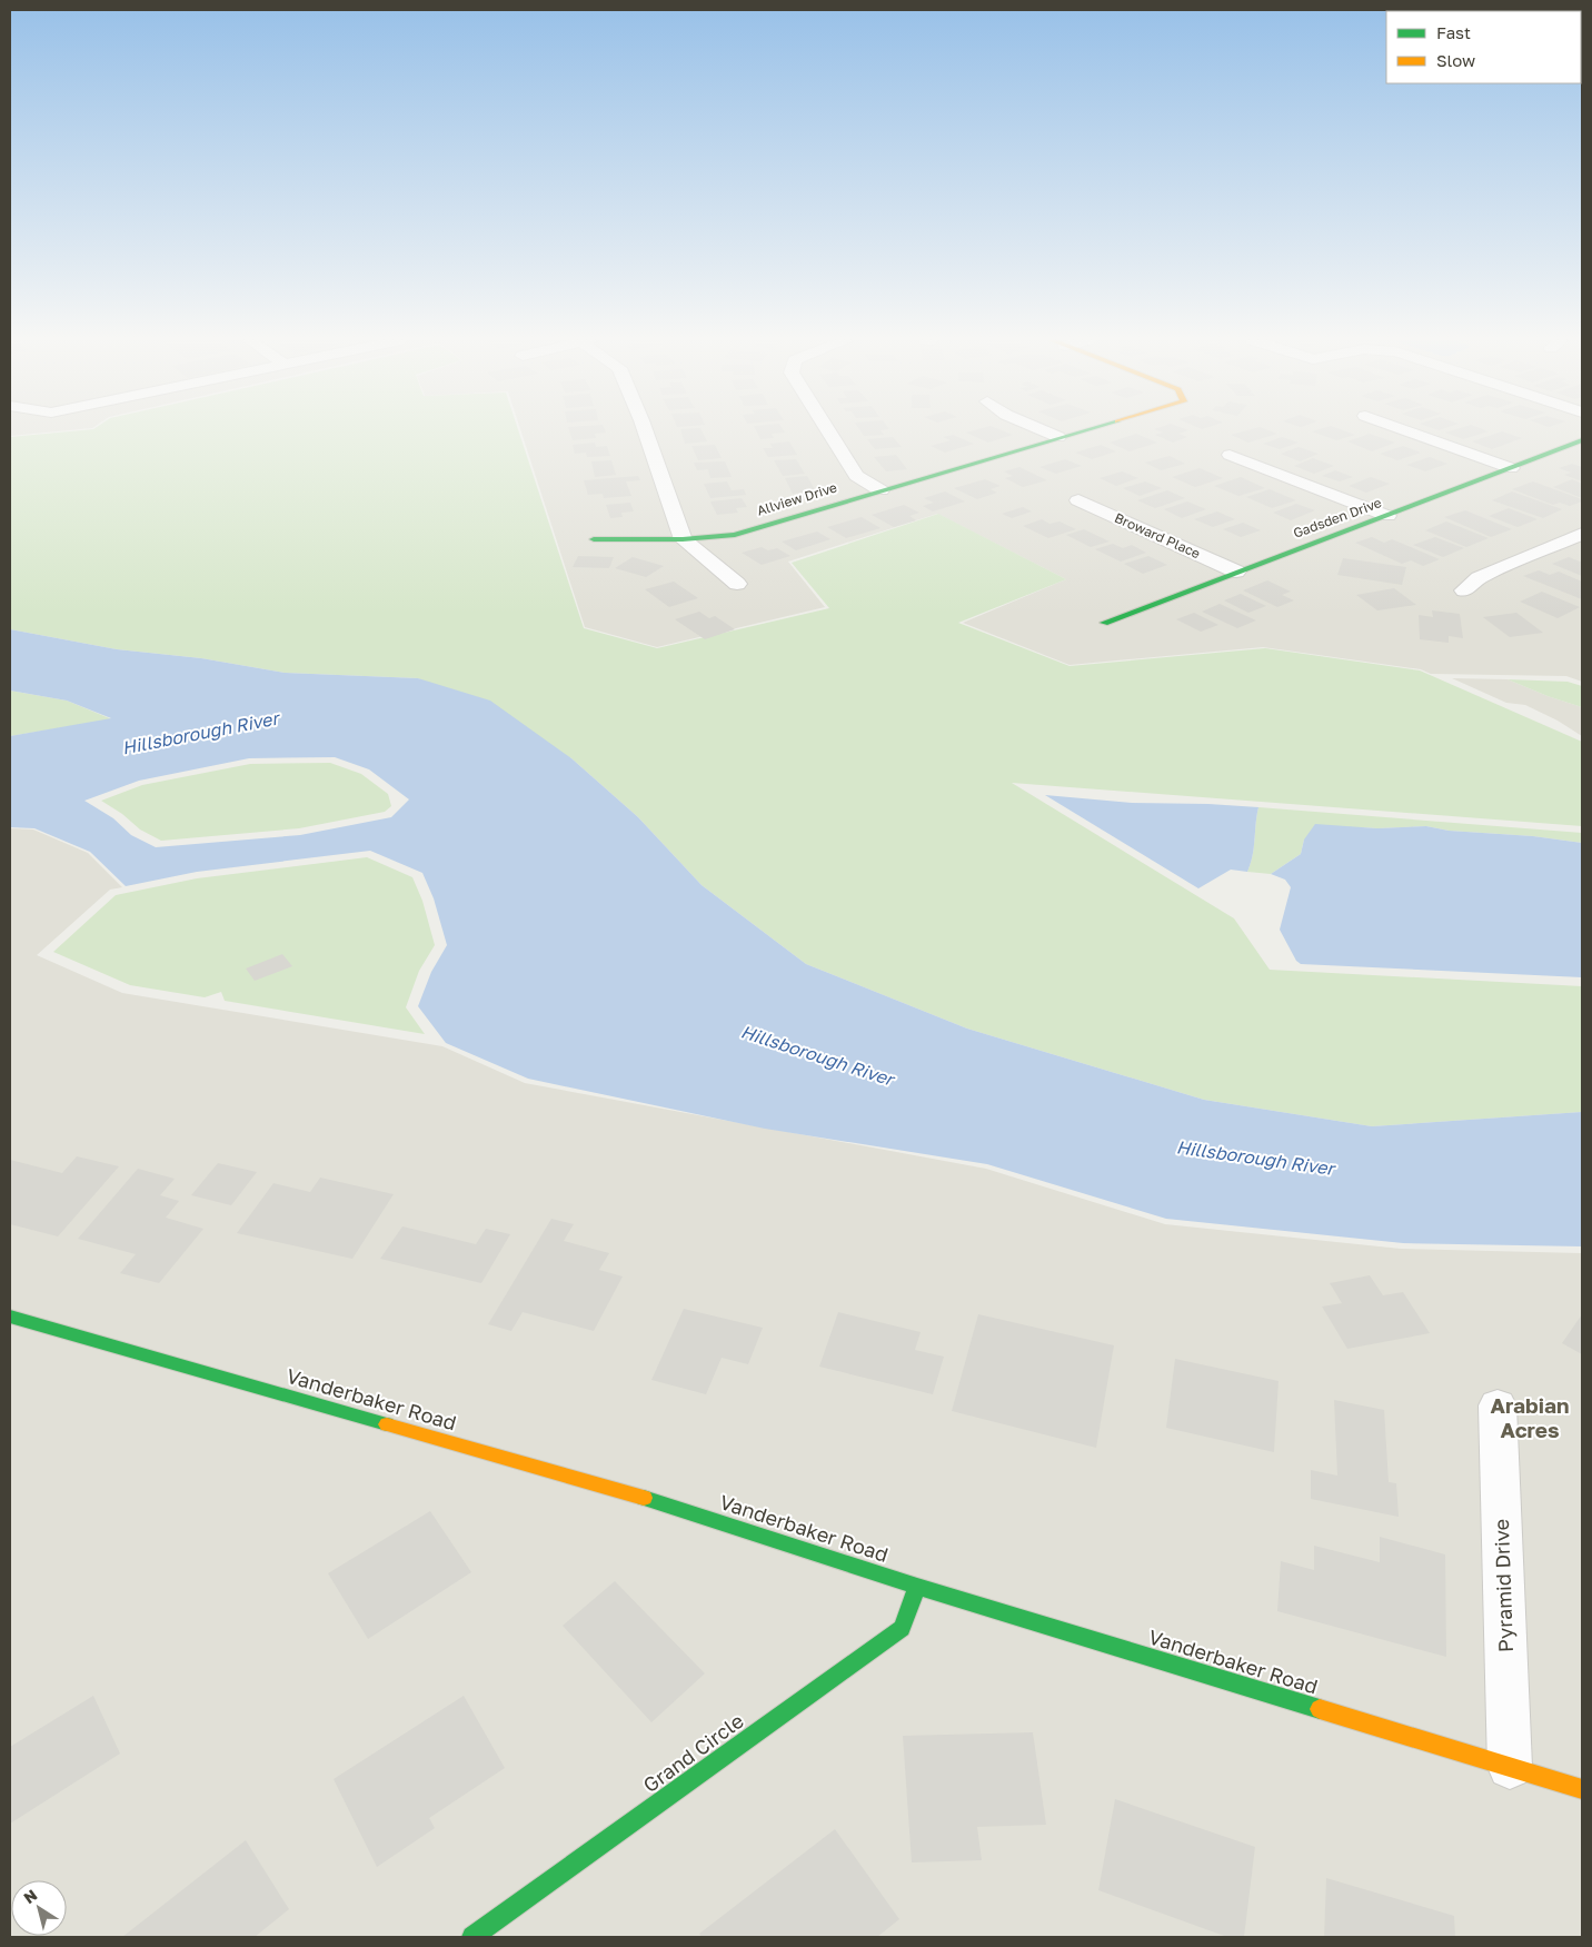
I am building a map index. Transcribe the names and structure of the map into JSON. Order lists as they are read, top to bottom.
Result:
{
  "streets": {
    "street": [
      "Allview Drive",
      "Gadsden Drive",
      "Broward Place",
      "Vanderbaker Road",
      "Pyramid Drive",
      "Grand Circle"
    ]
  },
  "crossings": [
    ["Gadsden Drive", "Broward Place"],
    ["Vanderbaker Road", "Pyramid Drive"],
    ["Vanderbaker Road", "Grand Circle"]
  ],
  "districts": ["Arabian Acres"],
  "water": ["Hillsborough River"],
  "legend": ["Fast", "Slow"],
  "north": "top left"
}
